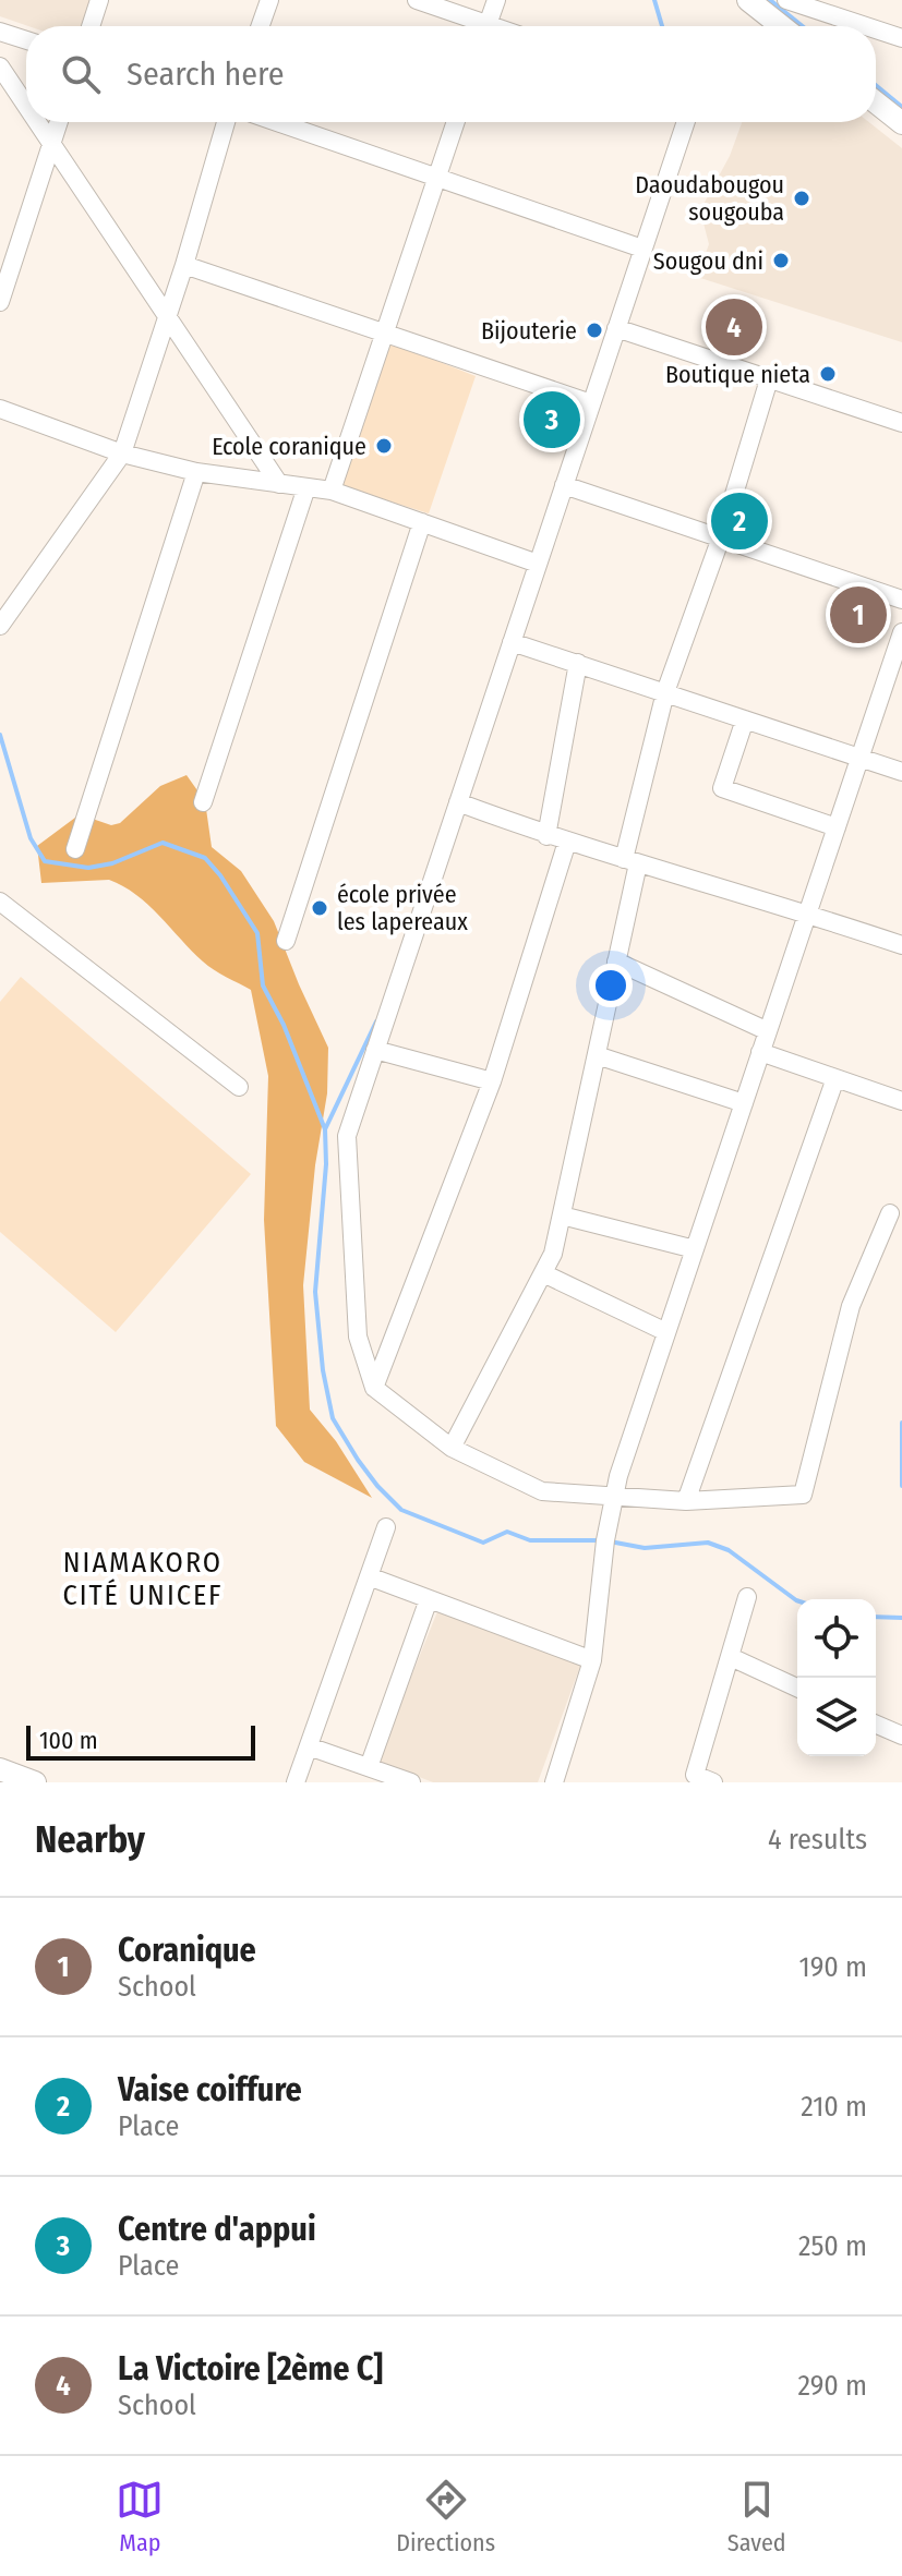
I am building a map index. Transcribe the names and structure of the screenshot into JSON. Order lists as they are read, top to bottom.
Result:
{
  "districts": ["NIAMAKORO CITÉ UNICEF"],
  "places": [
    "Daoudabougou sougouba",
    "Sougou dni",
    "Bijouterie",
    "Boutique nieta",
    "Ecole coranique",
    "école privée les lapereaux"
  ],
  "scale_bar": "100 m",
  "page": {
    "search": "Search here",
    "pins": [
      "4",
      "3",
      "2",
      "1"
    ],
    "scale": "100 m",
    "heading": ["Nearby", "4 results"],
    "list": [
      {
        "mark": "1",
        "name": "Coranique",
        "note": "School",
        "value": "190 m"
      },
      {
        "mark": "2",
        "name": "Vaise coiffure",
        "note": "Place",
        "value": "210 m"
      },
      {
        "mark": "3",
        "name": "Centre d'appui",
        "note": "Place",
        "value": "250 m"
      },
      {
        "mark": "4",
        "name": "La Victoire [2ème C]",
        "note": "School",
        "value": "290 m"
      }
    ],
    "nav": ["Map", "Directions", "Saved"]
  }
}
